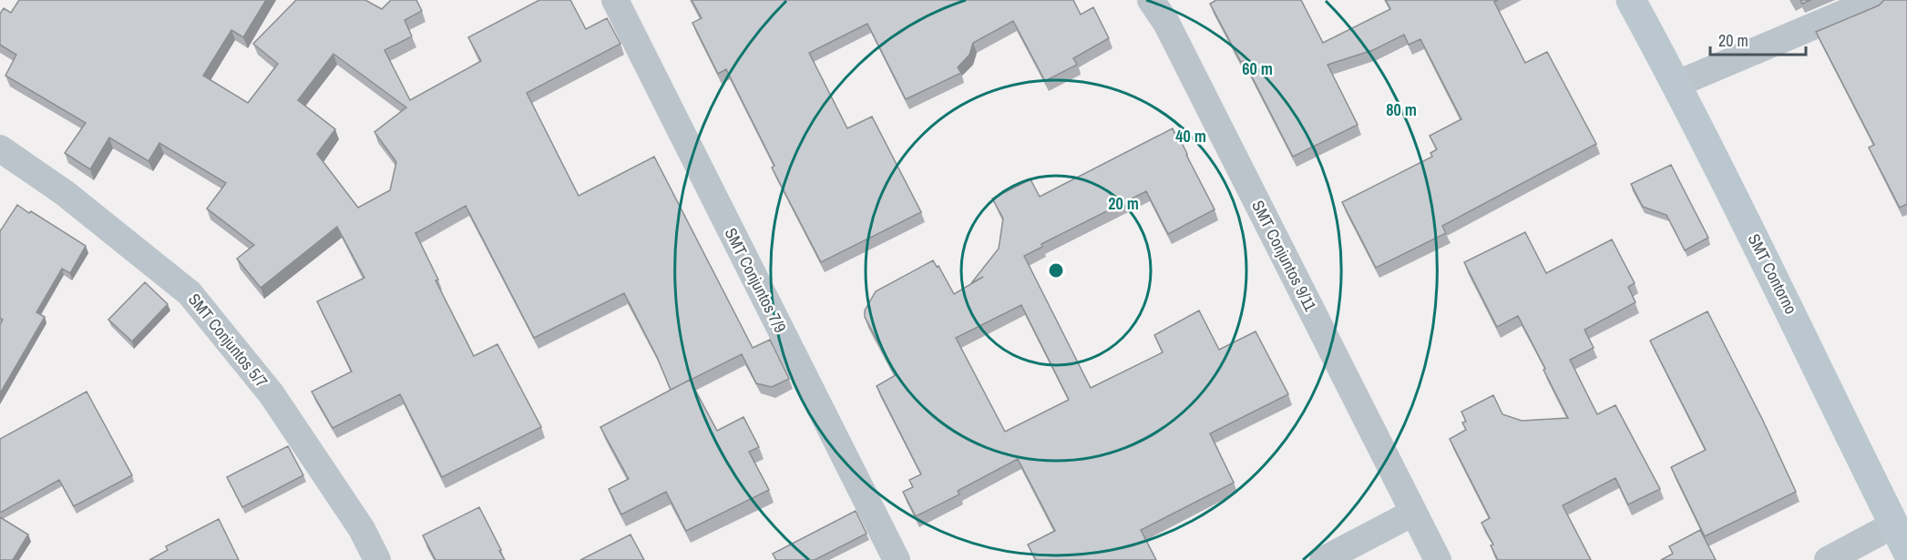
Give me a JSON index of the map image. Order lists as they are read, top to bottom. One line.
{"streets":{"street":["SMT Conjuntos 9/11","SMT Contorno","SMT Conjuntos 7/9","SMT Conjuntos 5/7"]},"scale_bar":"20 m","rings":["60 m","80 m","40 m","20 m"]}
